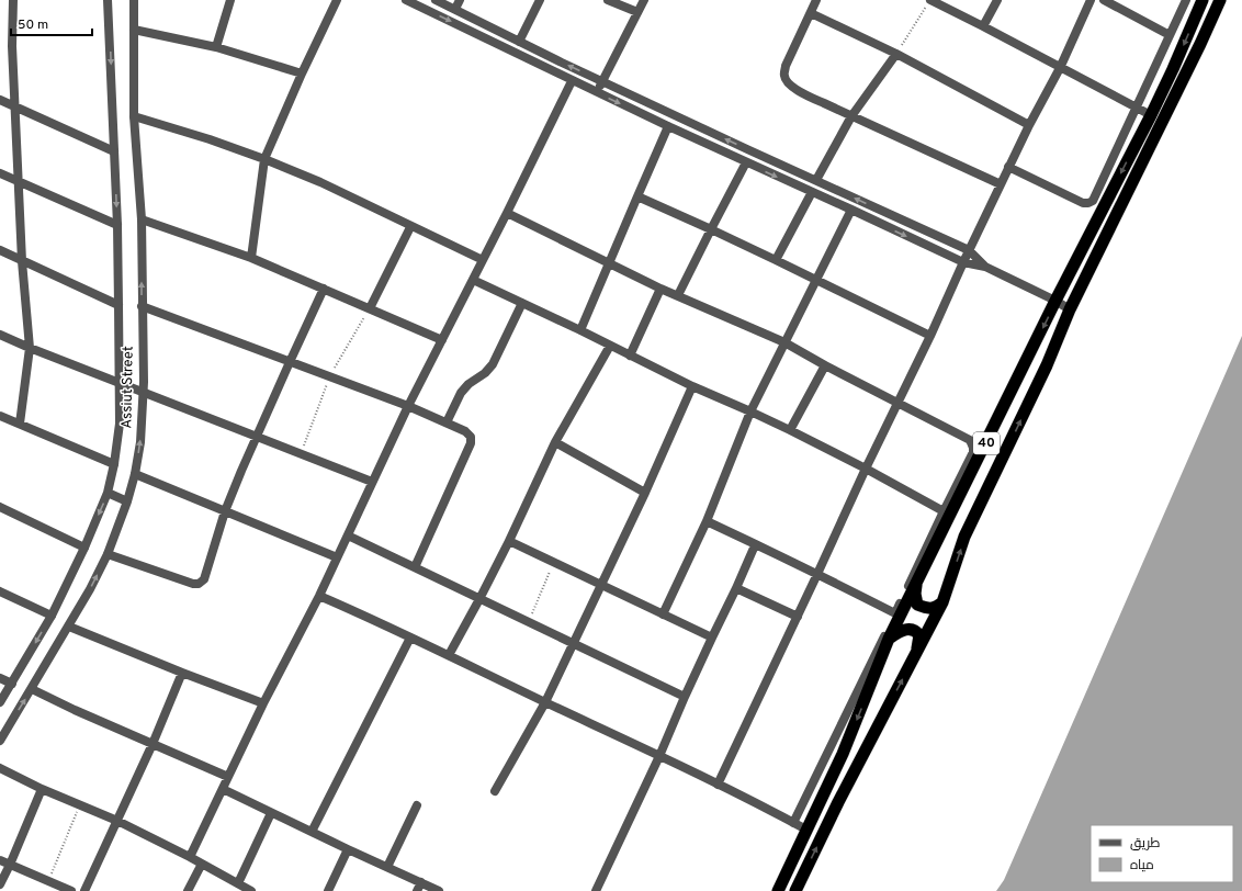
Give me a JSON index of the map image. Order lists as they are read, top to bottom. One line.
{"streets":{"highway":["40"],"street":["Assiut Street"]},"legend":["طريق","مياه"],"scale_bar":"50 m"}
